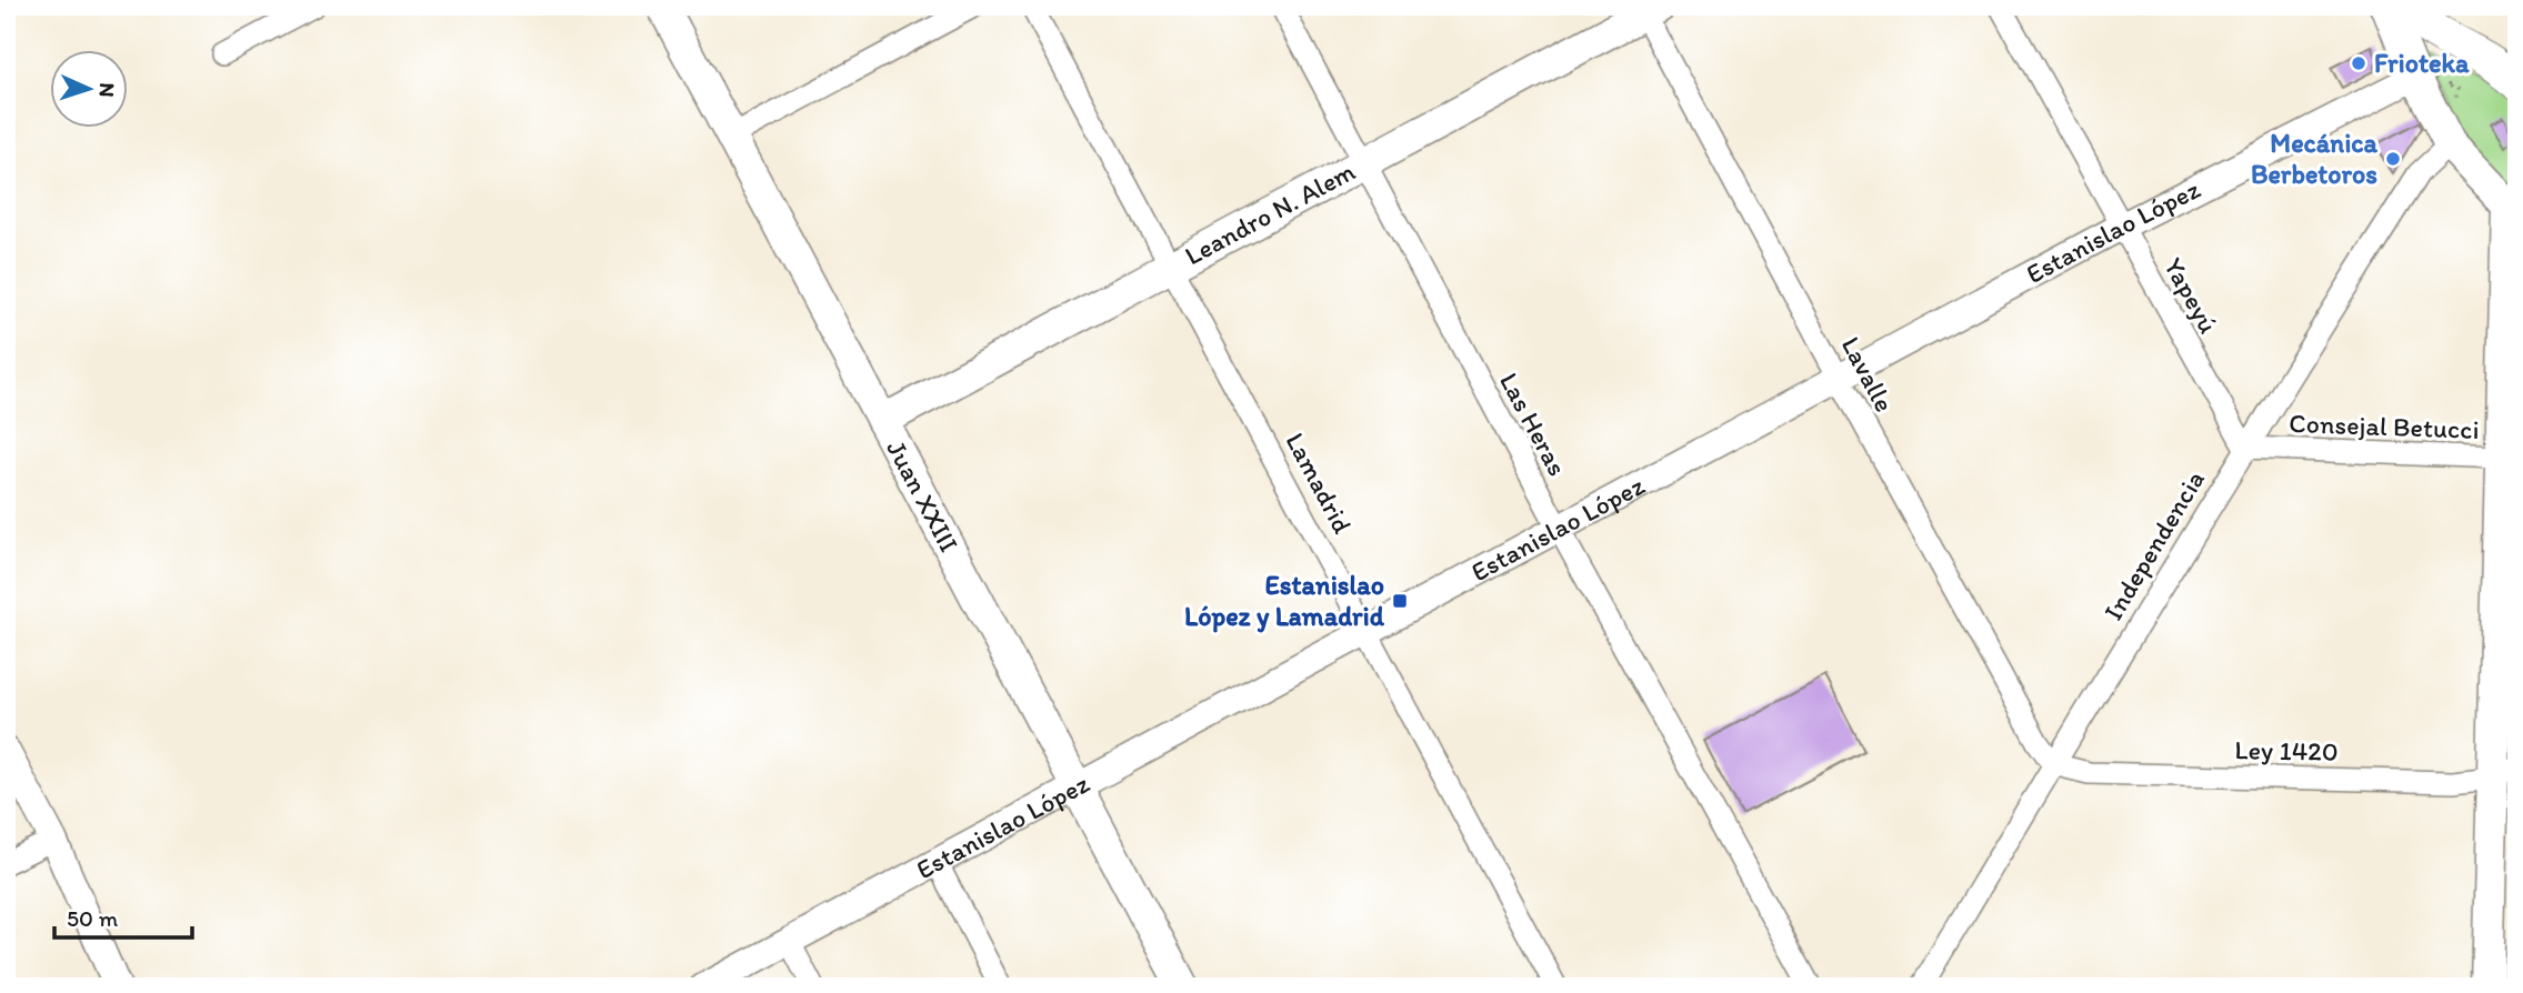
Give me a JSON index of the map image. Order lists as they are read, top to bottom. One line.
{"streets":{"main road":["Leandro N. Alem","Juan XXIII"],"street":["Estanislao López","Yapeyú","Lavalle","Las Heras","Consejal Betucci","Lamadrid","Independencia","Ley 1420"]},"crossings":[["Leandro N. Alem","Lavalle"],["Leandro N. Alem","Las Heras"],["Leandro N. Alem","Lamadrid"],["Leandro N. Alem","Juan XXIII"],["Estanislao López","Yapeyú"],["Estanislao López","Lavalle"],["Estanislao López","Las Heras"],["Estanislao López","Lamadrid"],["Estanislao López","Juan XXIII"],["Yapeyú","Consejal Betucci"],["Yapeyú","Independencia"],["Lavalle","Independencia"],["Lavalle","Ley 1420"],["Consejal Betucci","Independencia"],["Independencia","Ley 1420"]],"places":{"other":["Frioteka","Mecánica Berbetoros"],"transit":["Estanislao López y Lamadrid"]},"scale_bar":"50 m","north":"right"}
